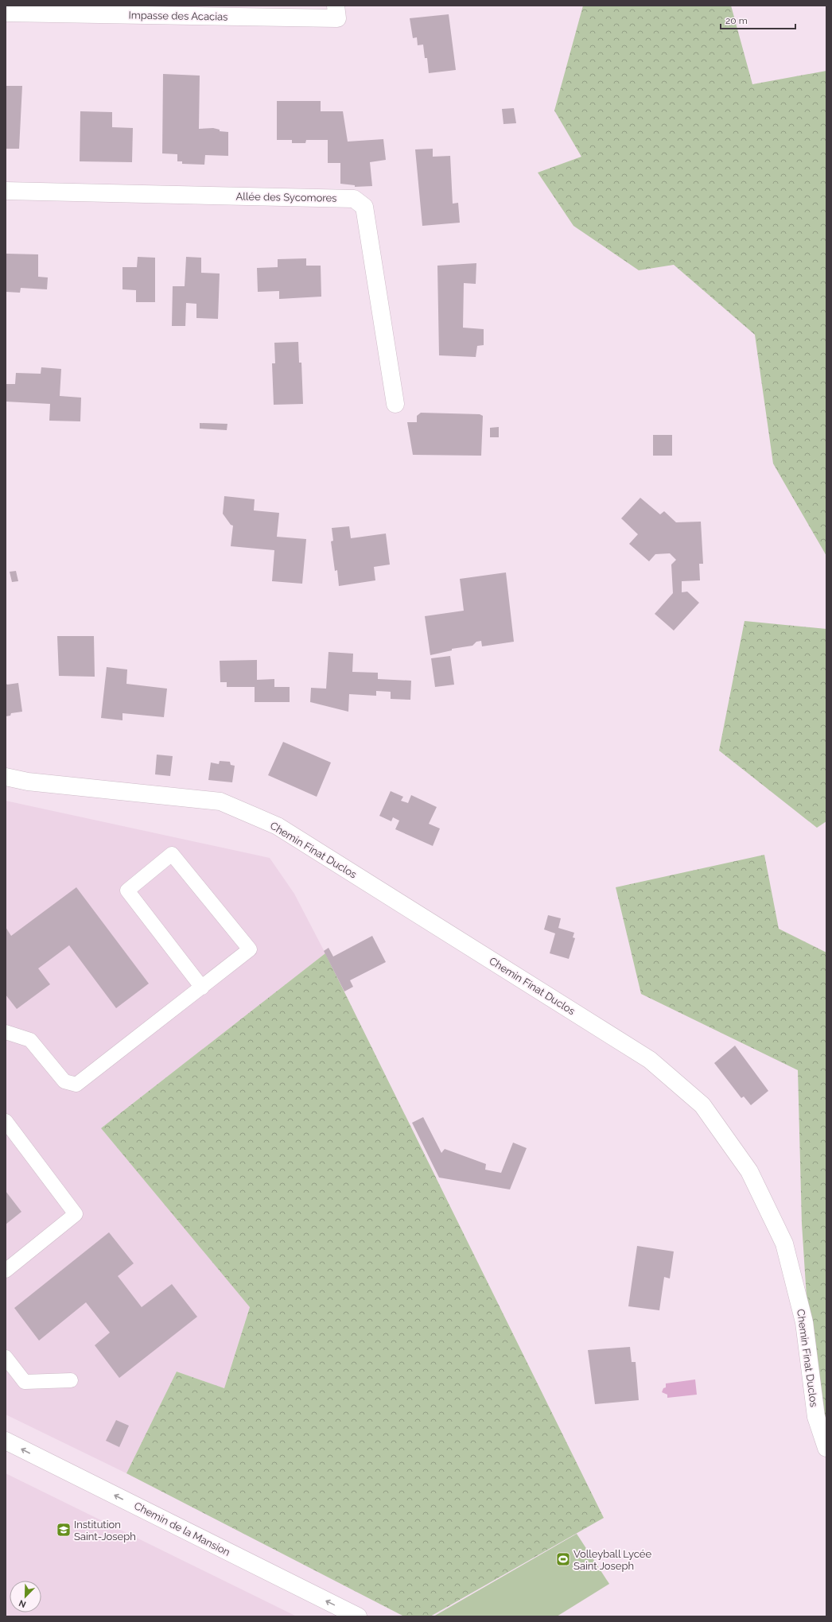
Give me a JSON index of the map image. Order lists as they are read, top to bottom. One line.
{"streets":{"street":["Impasse des Acacias","Allée des Sycomores","Chemin Finat Duclos","Chemin de la Mansion"]},"one_way":["Chemin de la Mansion"],"places":{"school or university":["Institution Saint-Joseph"],"sports":["Volleyball Lycée Saint Joseph"]},"scale_bar":"20 m","north":"bottom left"}
